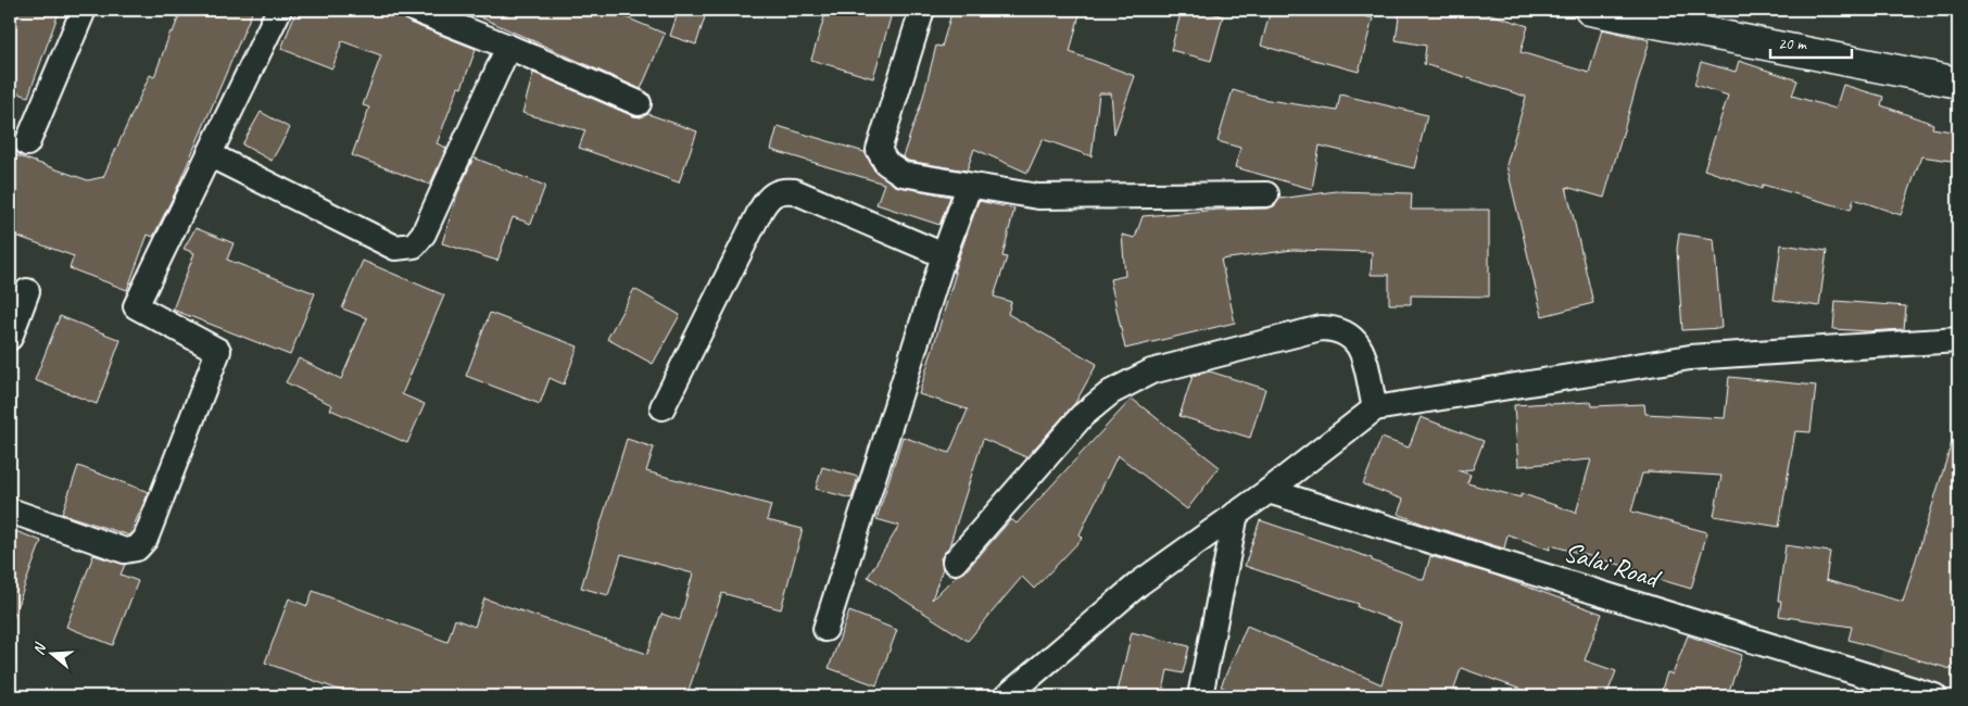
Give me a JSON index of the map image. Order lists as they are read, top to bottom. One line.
{"streets":{"street":["Salai Road"]},"scale_bar":"20 m","north":"left"}
